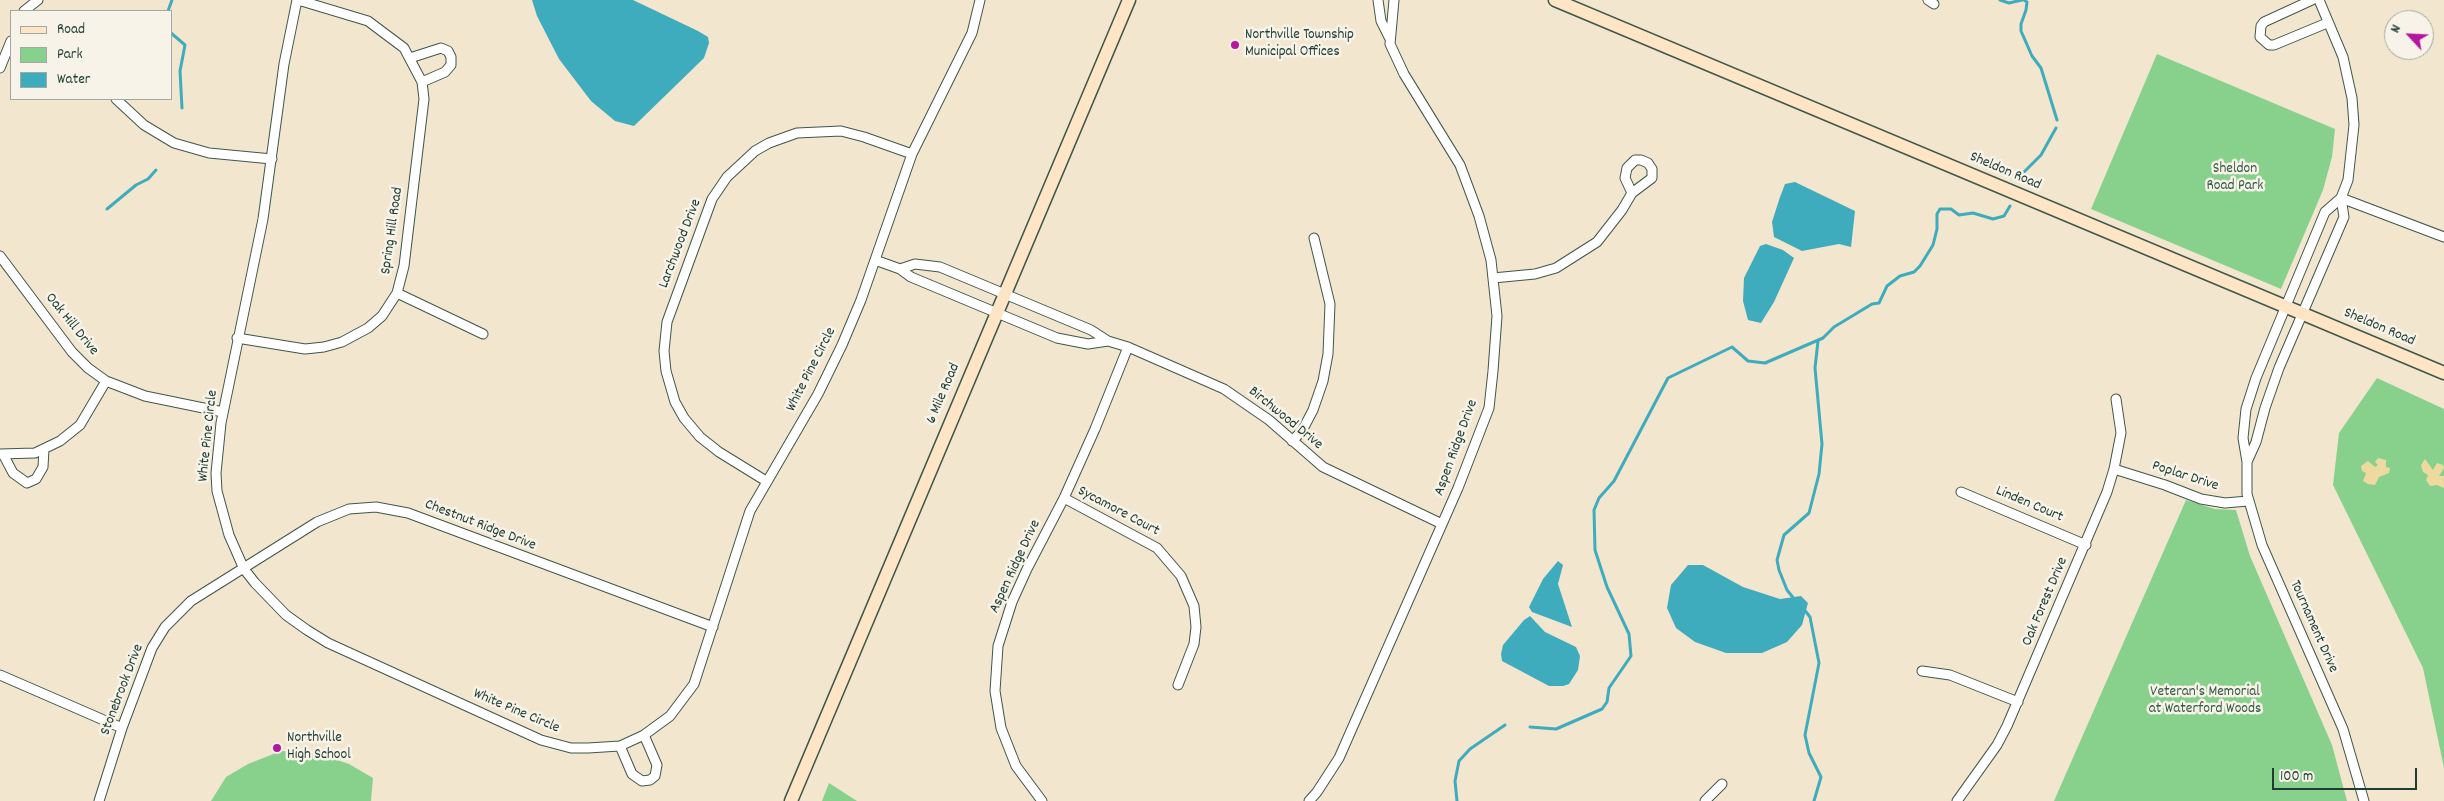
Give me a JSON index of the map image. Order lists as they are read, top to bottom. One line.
{"streets":{"main road":["Sheldon Road","6 Mile Road"],"street":["Spring Hill Road","Larchwood Drive","Oak Hill Drive","White Pine Circle","Birchwood Drive","Aspen Ridge Drive","Poplar Drive","Linden Court","Sycamore Court","Chestnut Ridge Drive","Oak Forest Drive","Tournament Drive","Stonebrook Drive"]},"crossings":[["Sheldon Road","Tournament Drive"],["Spring Hill Road","White Pine Circle"],["Larchwood Drive","White Pine Circle"],["Oak Hill Drive","White Pine Circle"],["White Pine Circle","Birchwood Drive"],["White Pine Circle","Chestnut Ridge Drive"],["White Pine Circle","Stonebrook Drive"],["6 Mile Road","Birchwood Drive"],["Birchwood Drive","Aspen Ridge Drive"],["Aspen Ridge Drive","Sycamore Court"],["Poplar Drive","Oak Forest Drive"],["Poplar Drive","Tournament Drive"],["Linden Court","Oak Forest Drive"],["Chestnut Ridge Drive","Stonebrook Drive"]],"parks":["Sheldon Road Park","Veteran's Memorial at Waterford Woods"],"places":["Northville Township Municipal Offices","Northville High School"],"legend":["Road","Park","Water"],"scale_bar":"100 m","north":"top left"}
